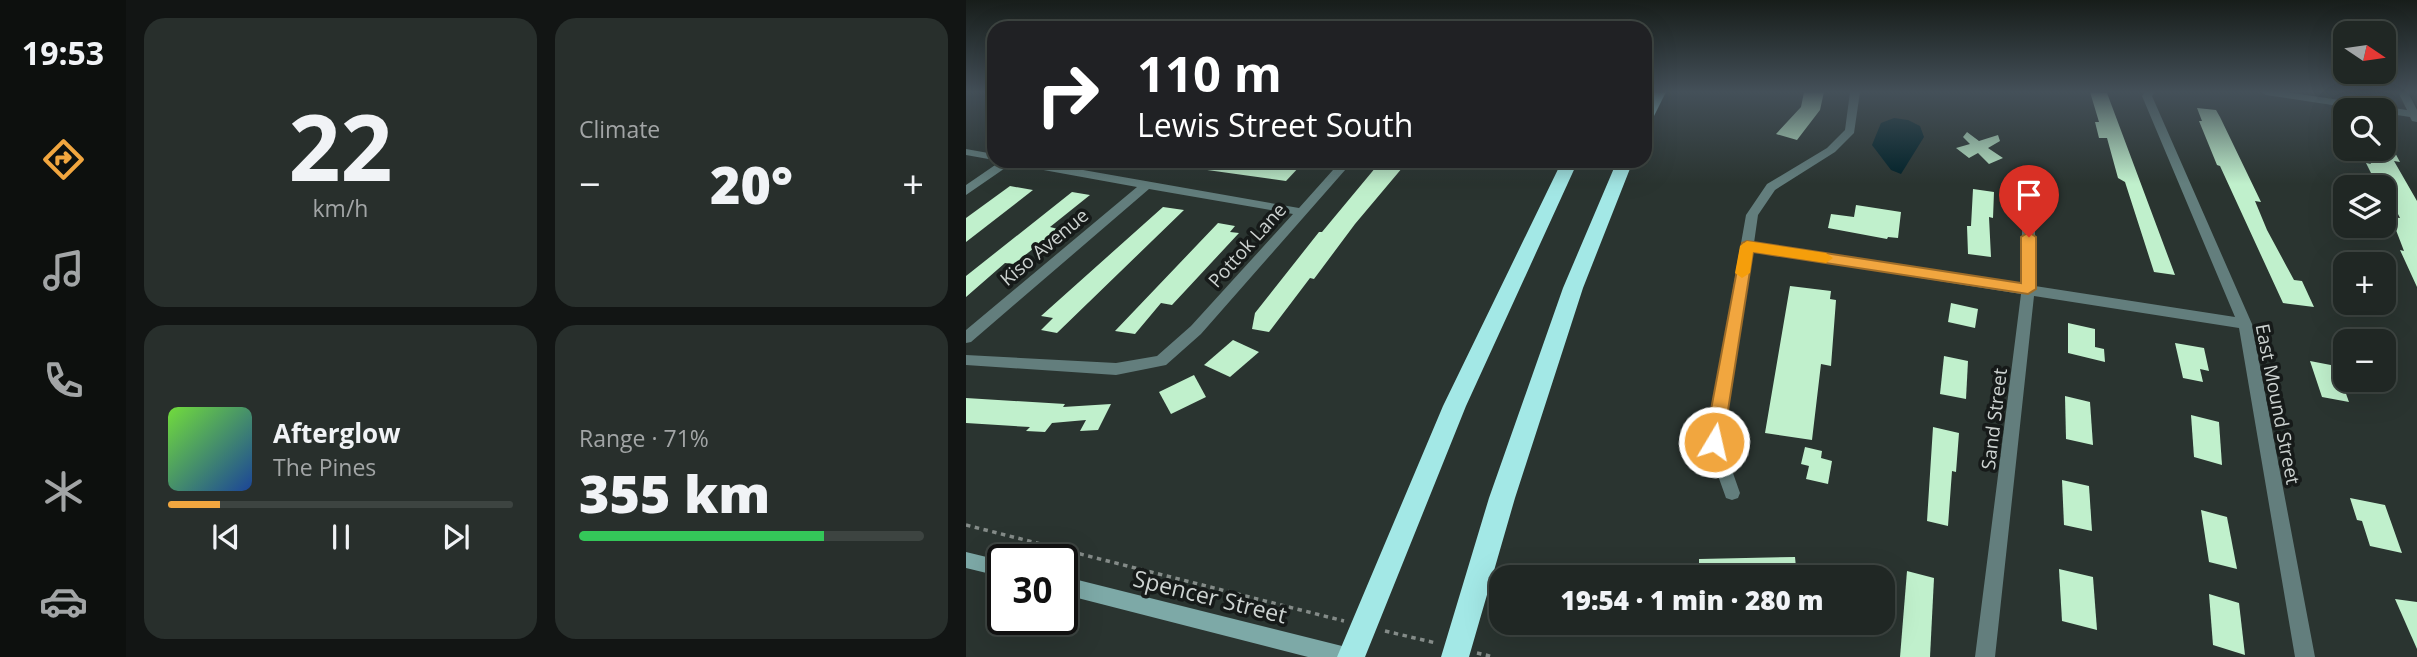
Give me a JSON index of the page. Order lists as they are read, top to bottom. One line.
{"streets":{"street":["Pottok Lane","Kiso Avenue","East Mound Street","Sand Street","Spencer Street"]},"north":"right","page":{"tabs":"19:53","tile":[["22","km/h"],"Climate",["Range · 71%","355 km"]],"map_buttons":["+","−"],"turn":["110 m","Lewis Street South"],"heat":["−","20°","+"],"song":["Afterglow","The Pines"],"limit":"30","trip":"19:54 · 1 min · 280 m"}}
